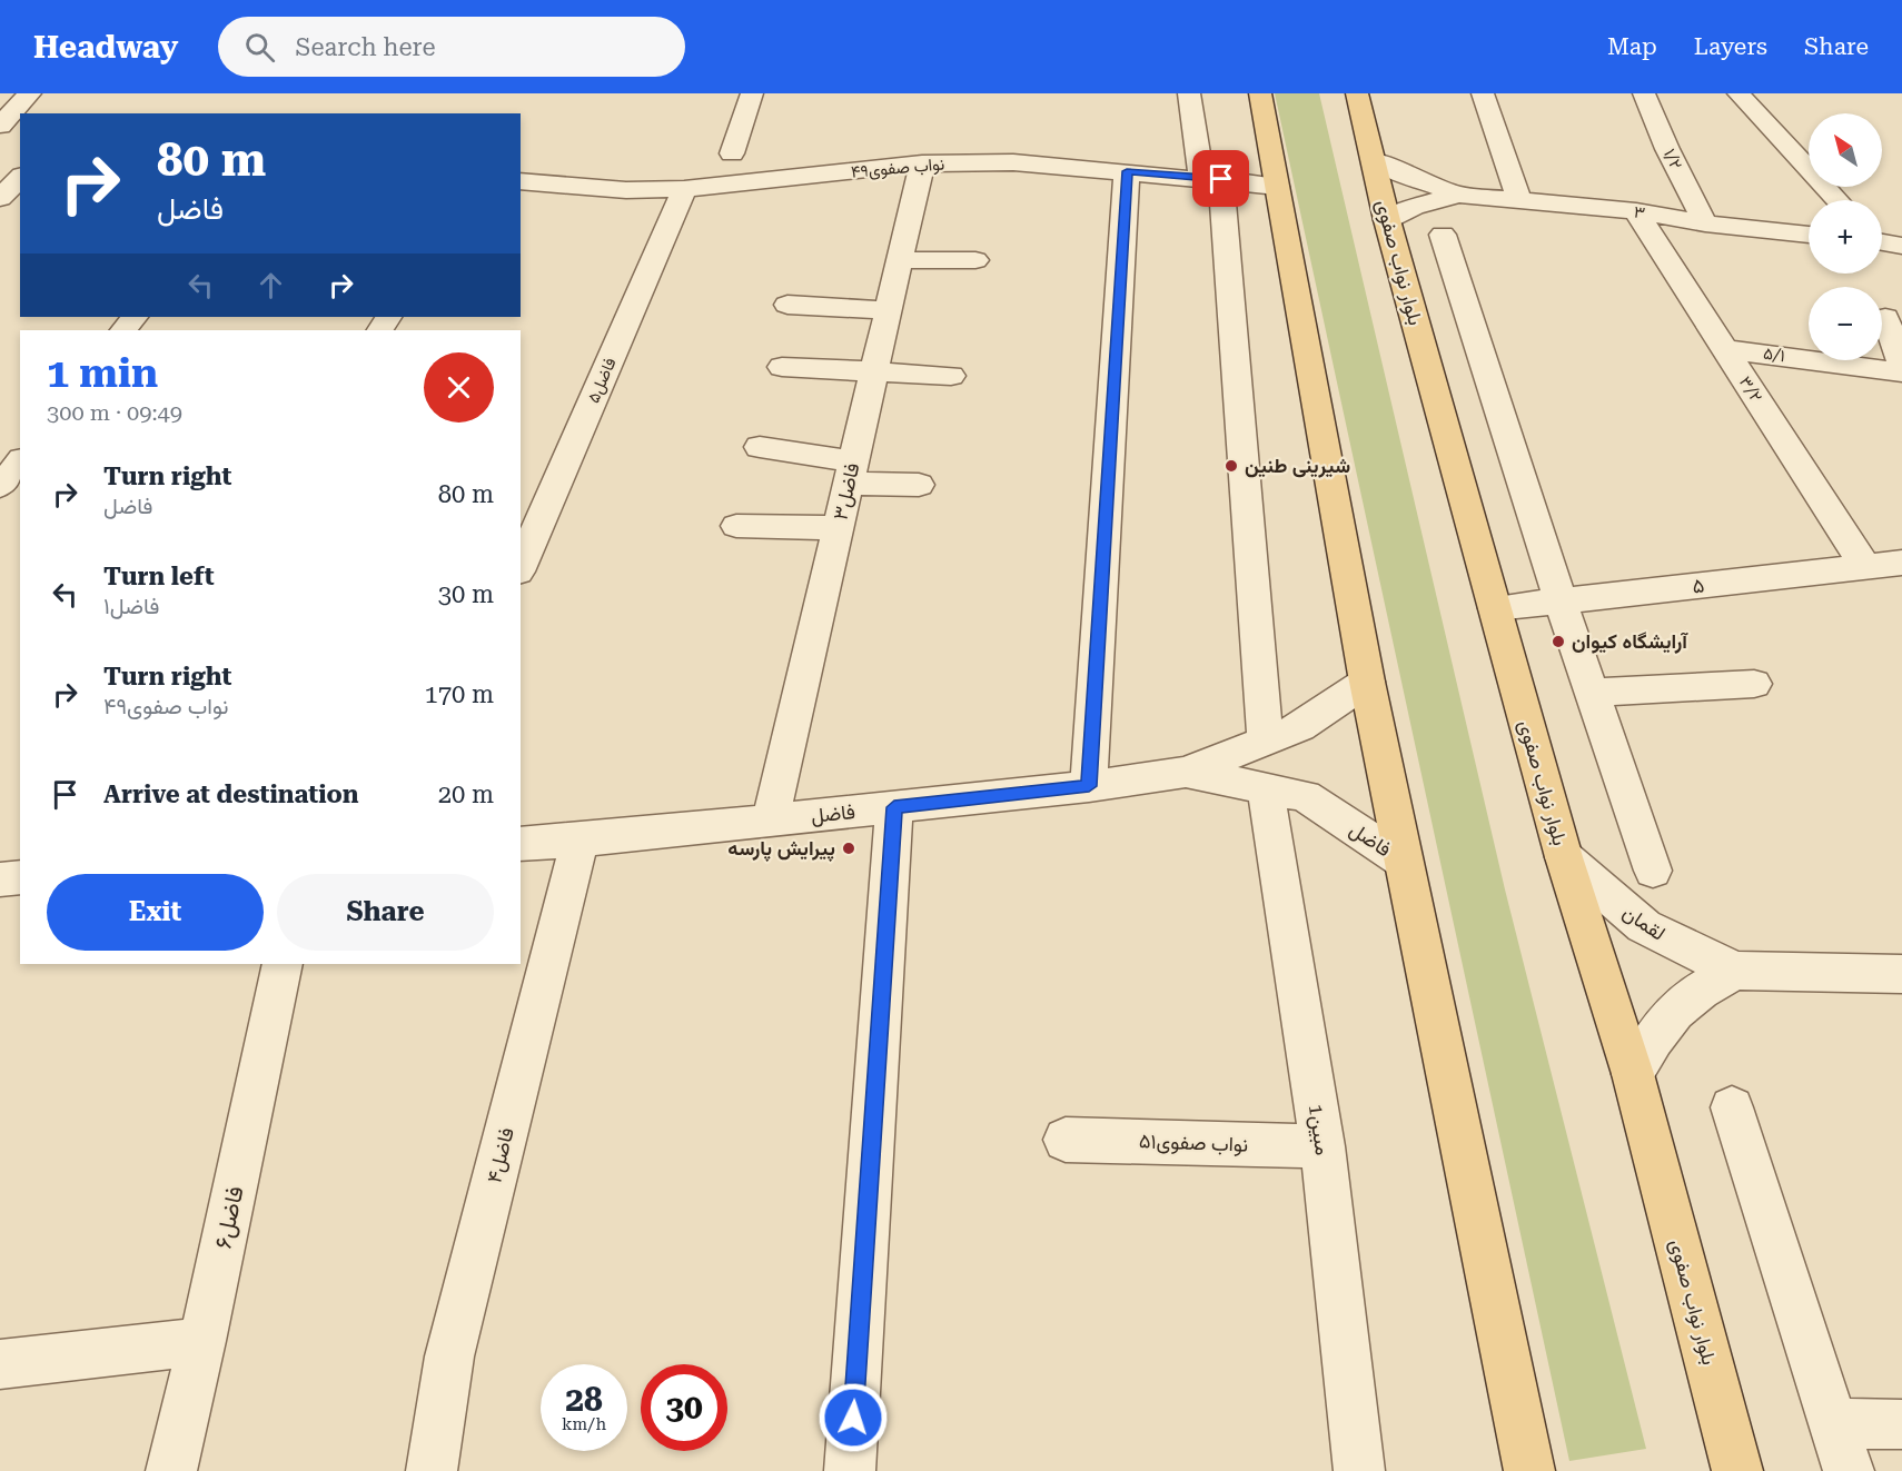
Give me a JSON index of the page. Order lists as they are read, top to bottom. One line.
{"streets":{"main road":["بلوار نواب صفوی"],"street":["۱/۲","۴۹نواب صفوی","۳","۵/۱","۵فاضل","۳/۲","۳فاضل","۵","فاضل","لقمان","1مبین","۵۱نواب صفوی","۴فاضل","۶فاضل"]},"crossings":[["۱/۲","۳"],["۴۹نواب صفوی","۵فاضل"],["۴۹نواب صفوی","۳فاضل"],["۳","بلوار نواب صفوی"],["۳","۳/۲"],["بلوار نواب صفوی","۵"],["بلوار نواب صفوی","لقمان"],["۵/۱","۳/۲"],["۳/۲","۵"],["۳فاضل","فاضل"],["فاضل","1مبین"],["فاضل","۴فاضل"],["1مبین","۵۱نواب صفوی"]],"places":["شیرینی طنین","آرایشگاه کیوان","پیرایش پارسه"],"north":"top left","page":{"header":"Headway","search":"Search here","nav":["Map","Layers","Share"],"map_buttons":["+","−"],"turn":["80 m","فاضل"],"heading":["1 min","300 m · 09:49"],"list":[{"name":"Turn right","note":"فاضل","value":"80 m"},{"name":"Turn left","note":"۱فاضل","value":"30 m"},{"name":"Turn right","note":"۴۹نواب صفوی","value":"170 m"},{"name":"Arrive at destination","value":"20 m"}],"buttons":["Exit","Share"],"speed":"28 km/h","limit":"30"}}
